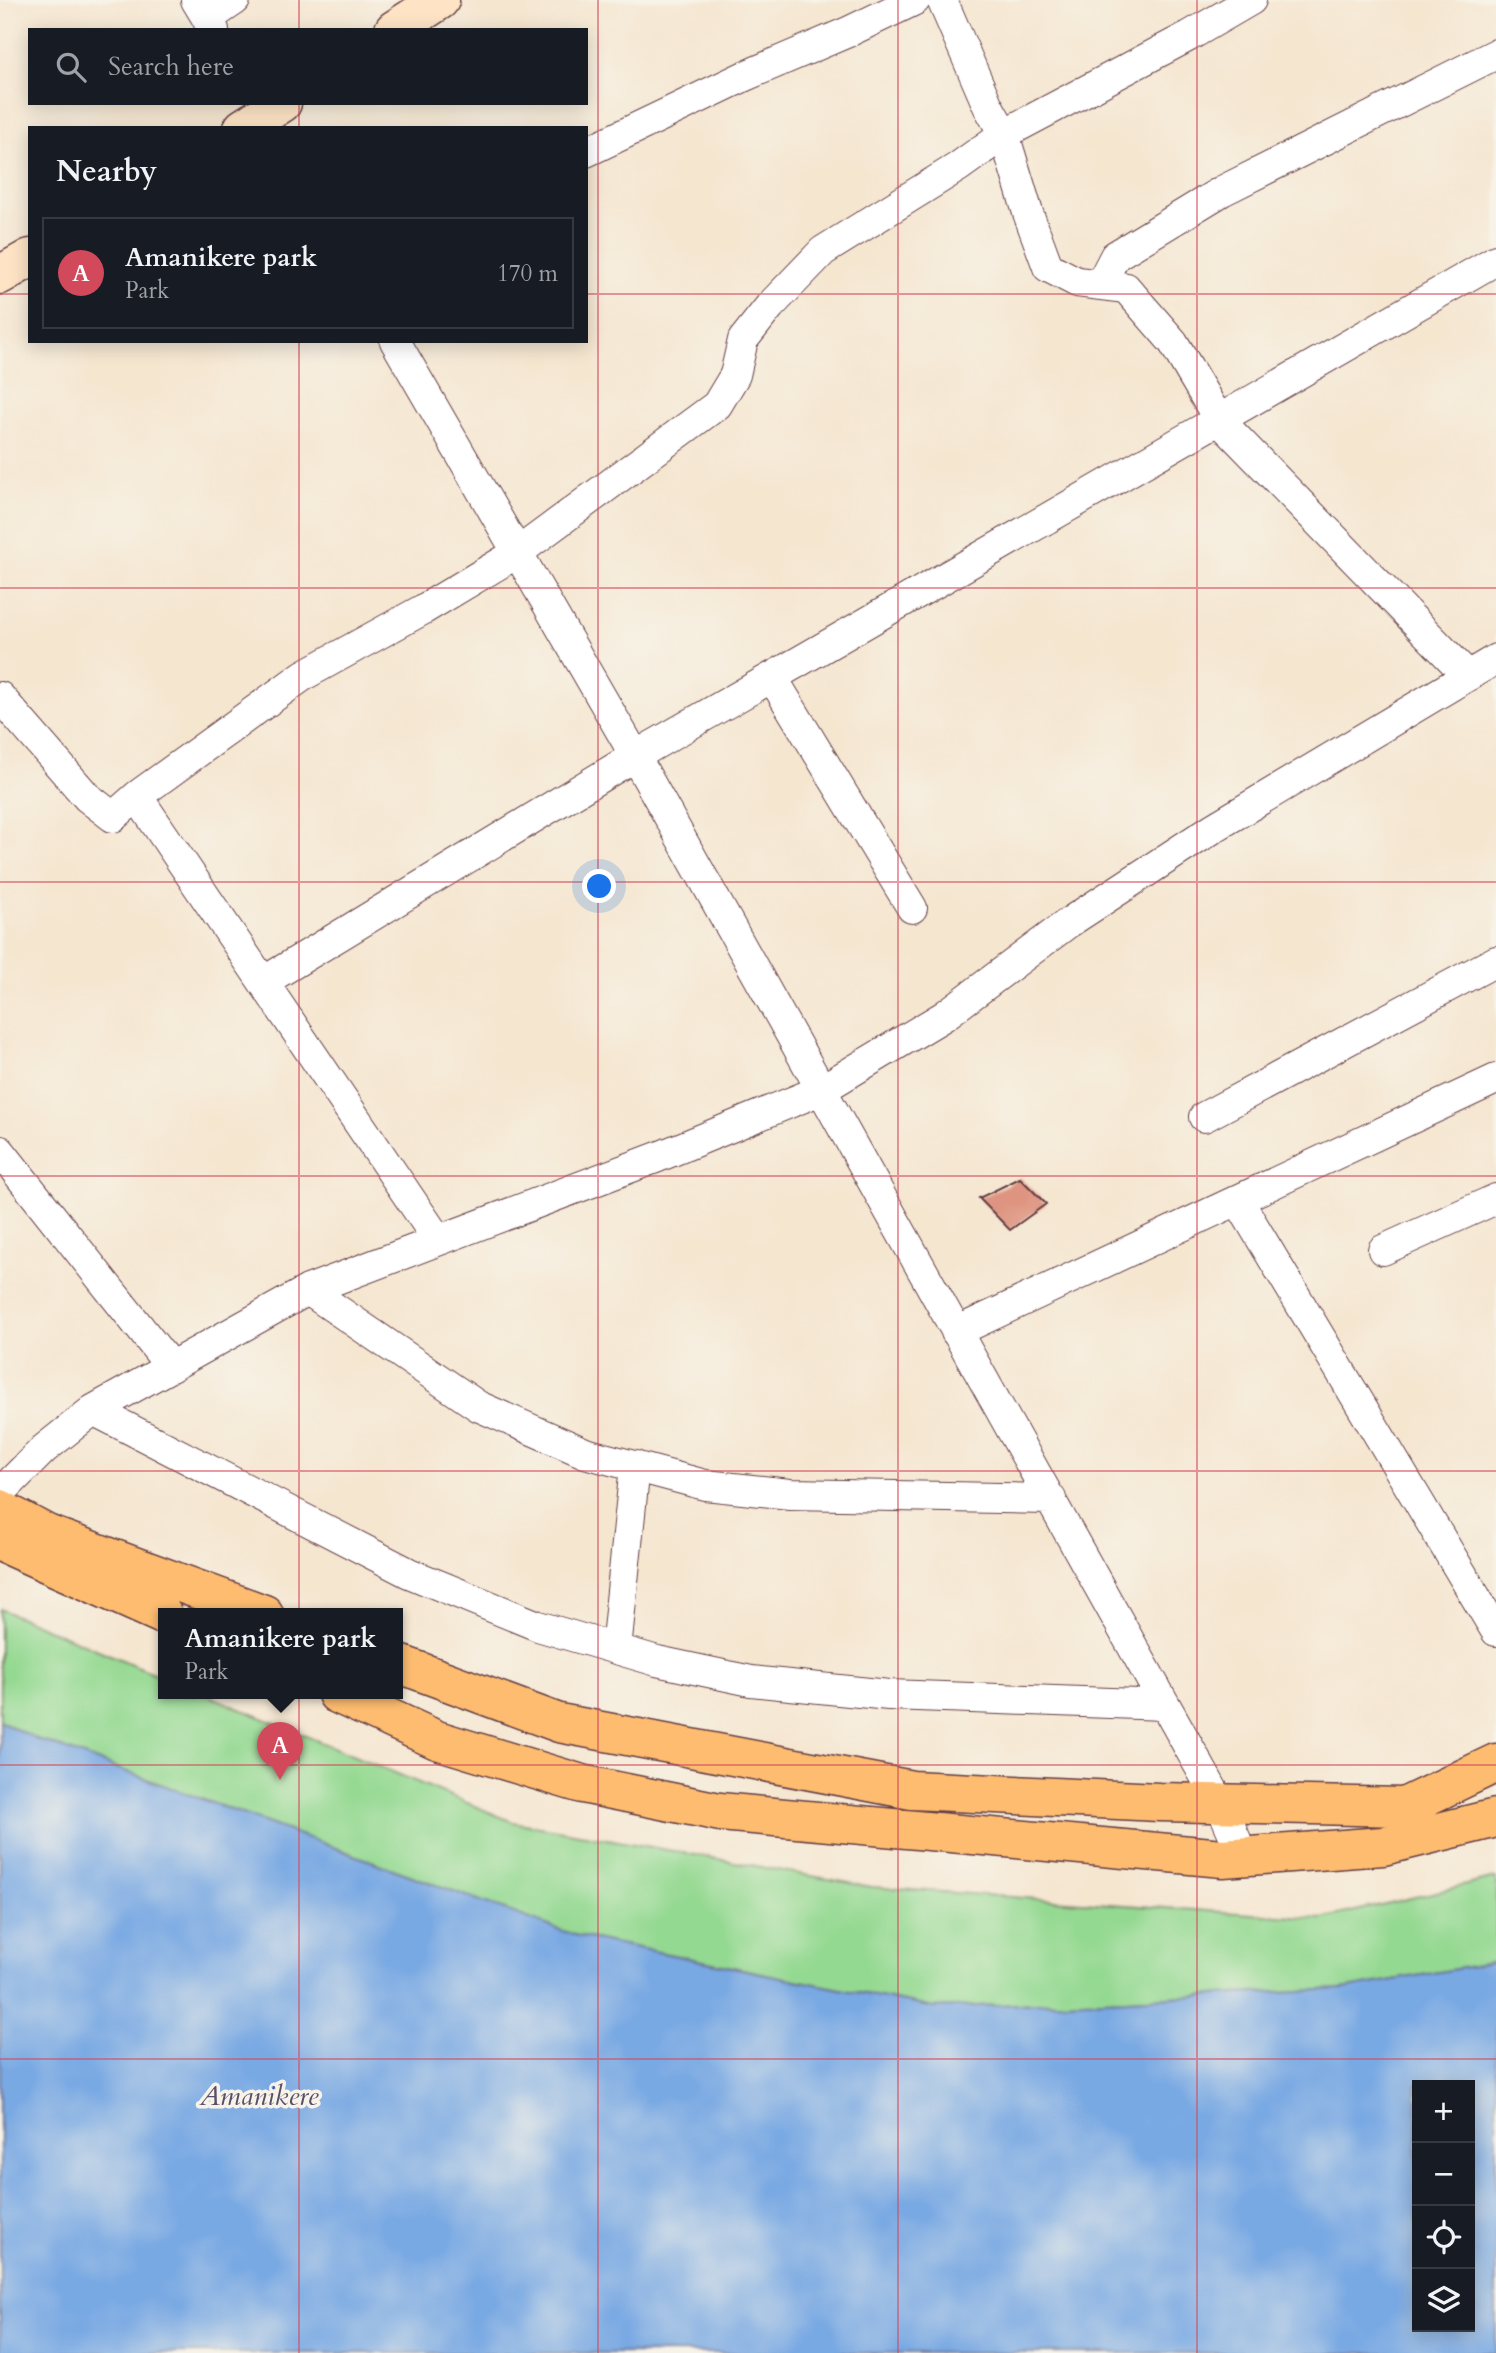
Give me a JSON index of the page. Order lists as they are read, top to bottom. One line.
{"water":["Amanikere"],"page":{"search":"Search here","heading":"Nearby","list":[{"mark":"A","name":"Amanikere park","note":"Park","value":"170 m"}],"popup":["Amanikere park","Park"],"pins":"A","map_buttons":["+","−"]}}
